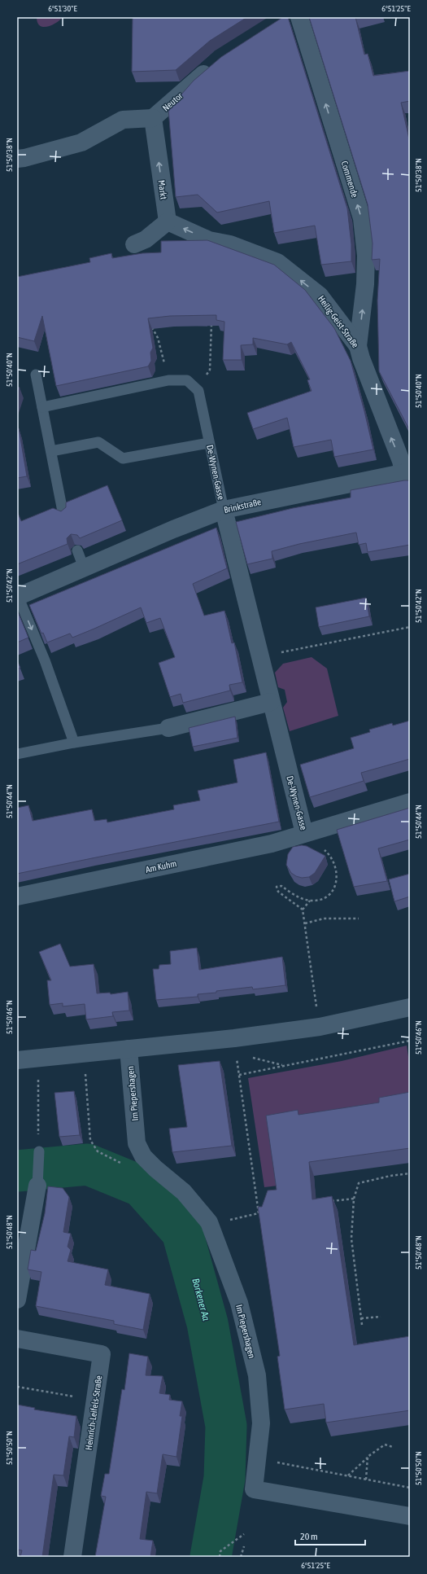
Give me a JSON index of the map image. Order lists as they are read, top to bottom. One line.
{"streets":{"street":["Neutor","Commende","Markt","Heilig-Geist-Straße","De-Wynen-Gasse","Brinkstraße","Am Kuhm","Im Piepershagen","Heinrich-Leifels-Straße"]},"crossings":[["Neutor","Markt"],["Commende","Heilig-Geist-Straße"],["Markt","Heilig-Geist-Straße"],["Heilig-Geist-Straße","Brinkstraße"],["De-Wynen-Gasse","Brinkstraße"],["De-Wynen-Gasse","Am Kuhm"]],"one_way":["Commende","Markt","Heilig-Geist-Straße"],"water":["Borkener Aa"],"scale_bar":"20 m","coordinates":["6°51'30\"E","6°51'25\"E","51°50'38\"N","51°50'40\"N","51°50'42\"N","51°50'44\"N","51°50'46\"N","51°50'48\"N","51°50'50\"N"]}
